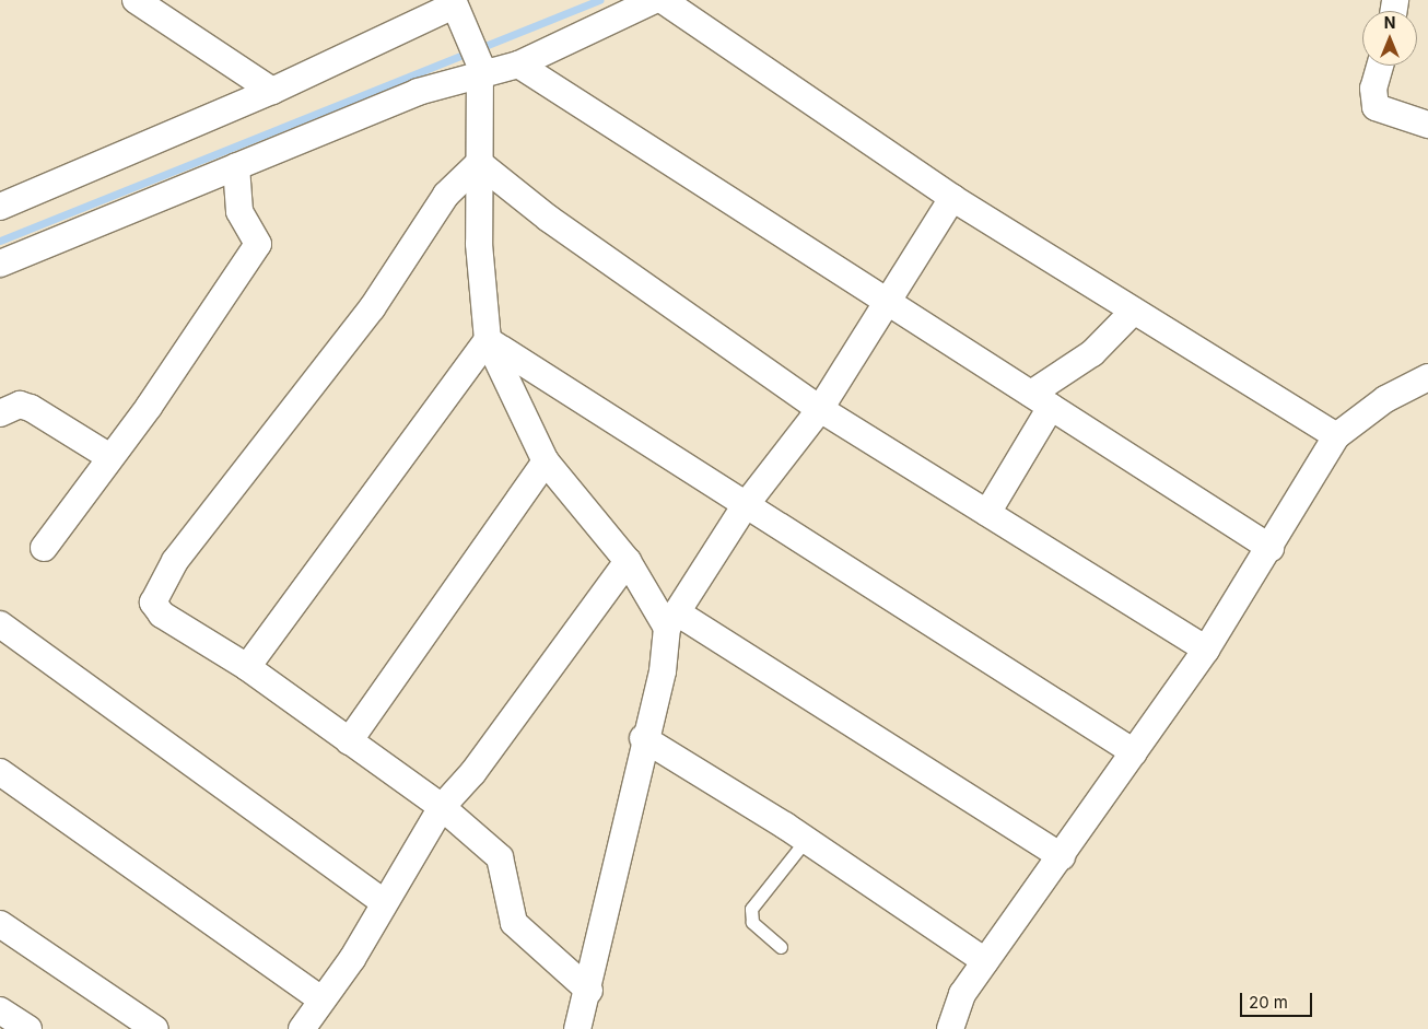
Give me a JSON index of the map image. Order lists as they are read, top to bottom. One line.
{"scale_bar":"20 m","north":"top"}
